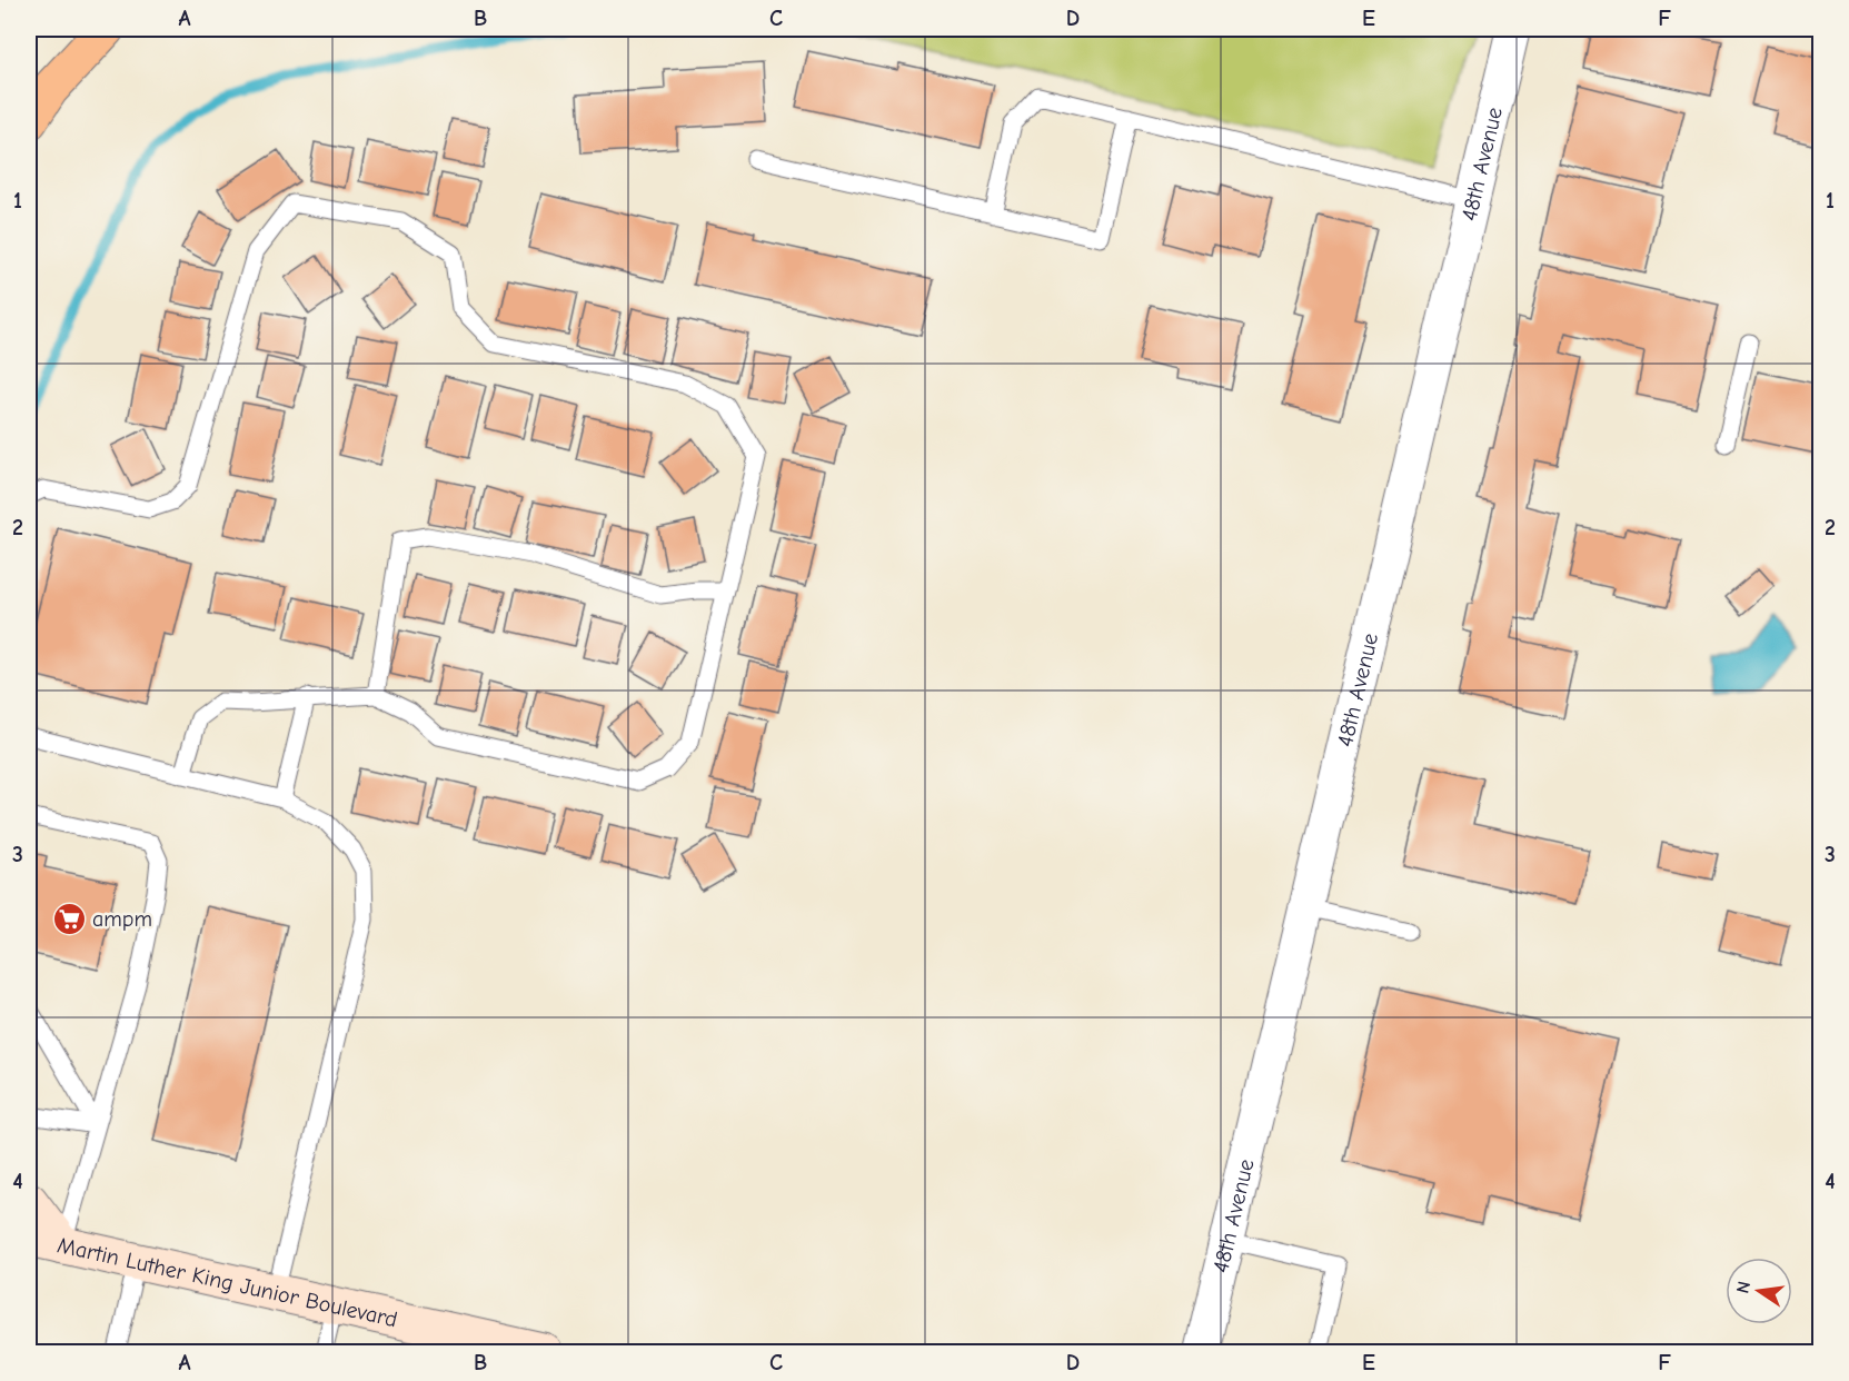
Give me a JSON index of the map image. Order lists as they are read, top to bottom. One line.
{"streets":{"street":["48th Avenue","Martin Luther King Junior Boulevard"]},"places":{"supermarket":["ampm"]},"north":"left","grid":{"columns":["A","B","C","D","E","F"],"rows":["1","2","3","4"]}}
